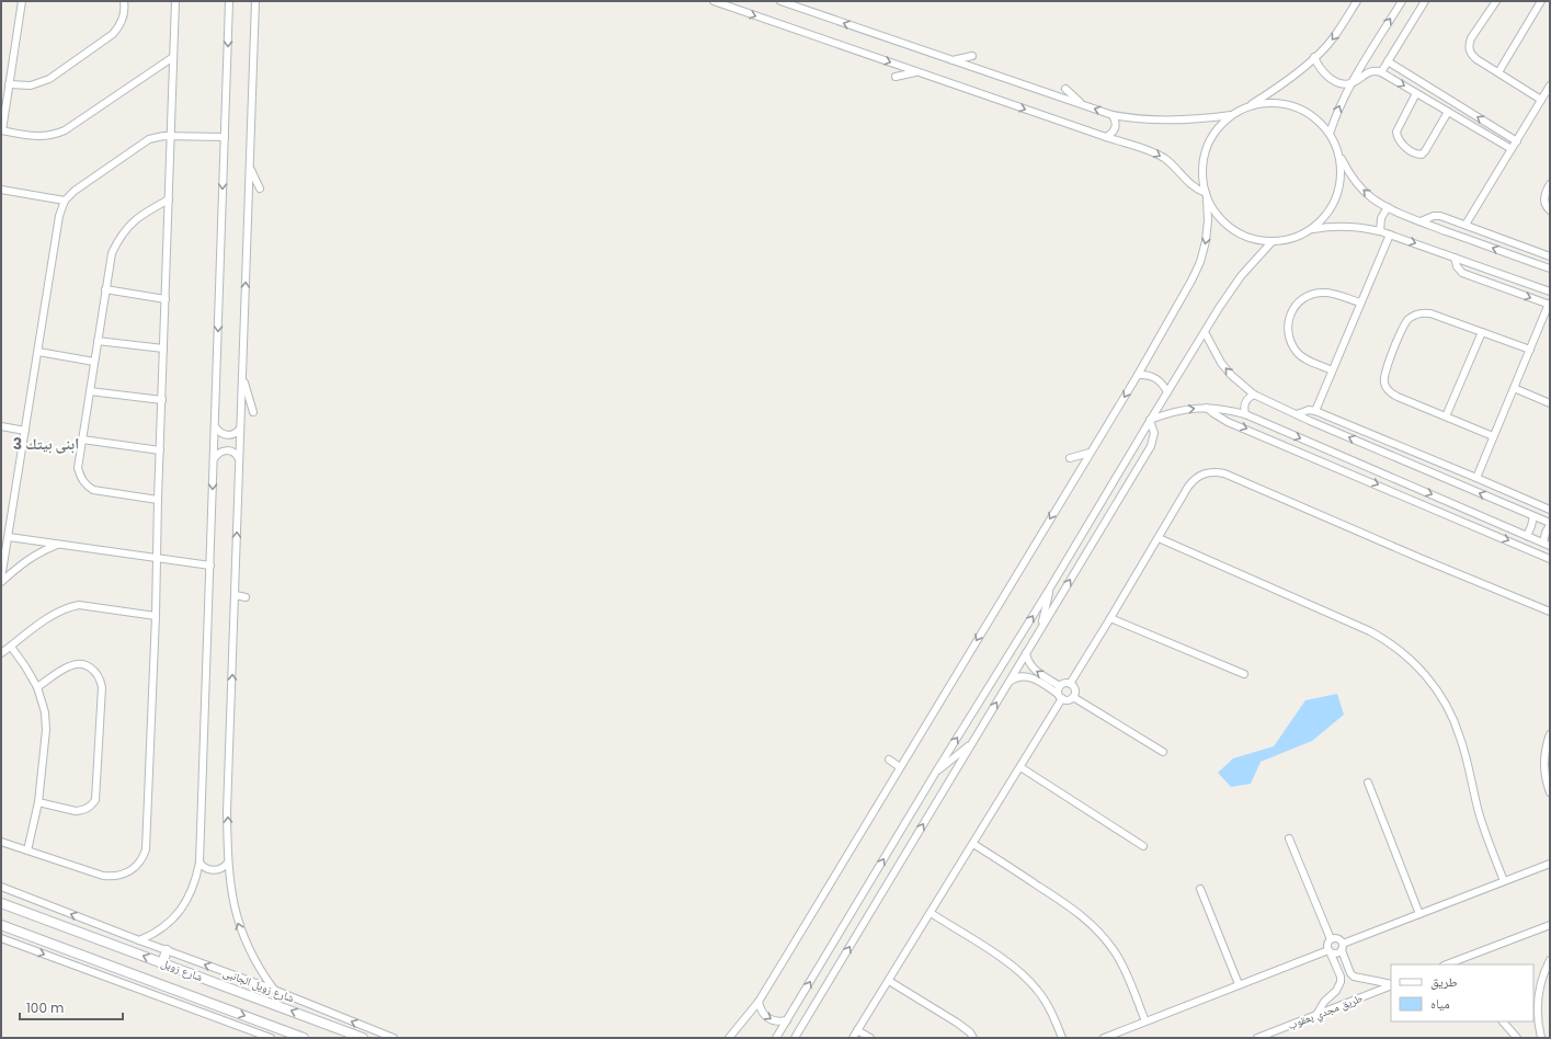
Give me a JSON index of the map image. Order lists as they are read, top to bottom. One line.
{"streets":{"main road":["شارع زويل"],"street":["شارع زويل الجانبى","طريق مجدي يعقوب"]},"districts":["ابنى بيتك 3"],"legend":["طريق","مياه"],"scale_bar":"100 m"}
